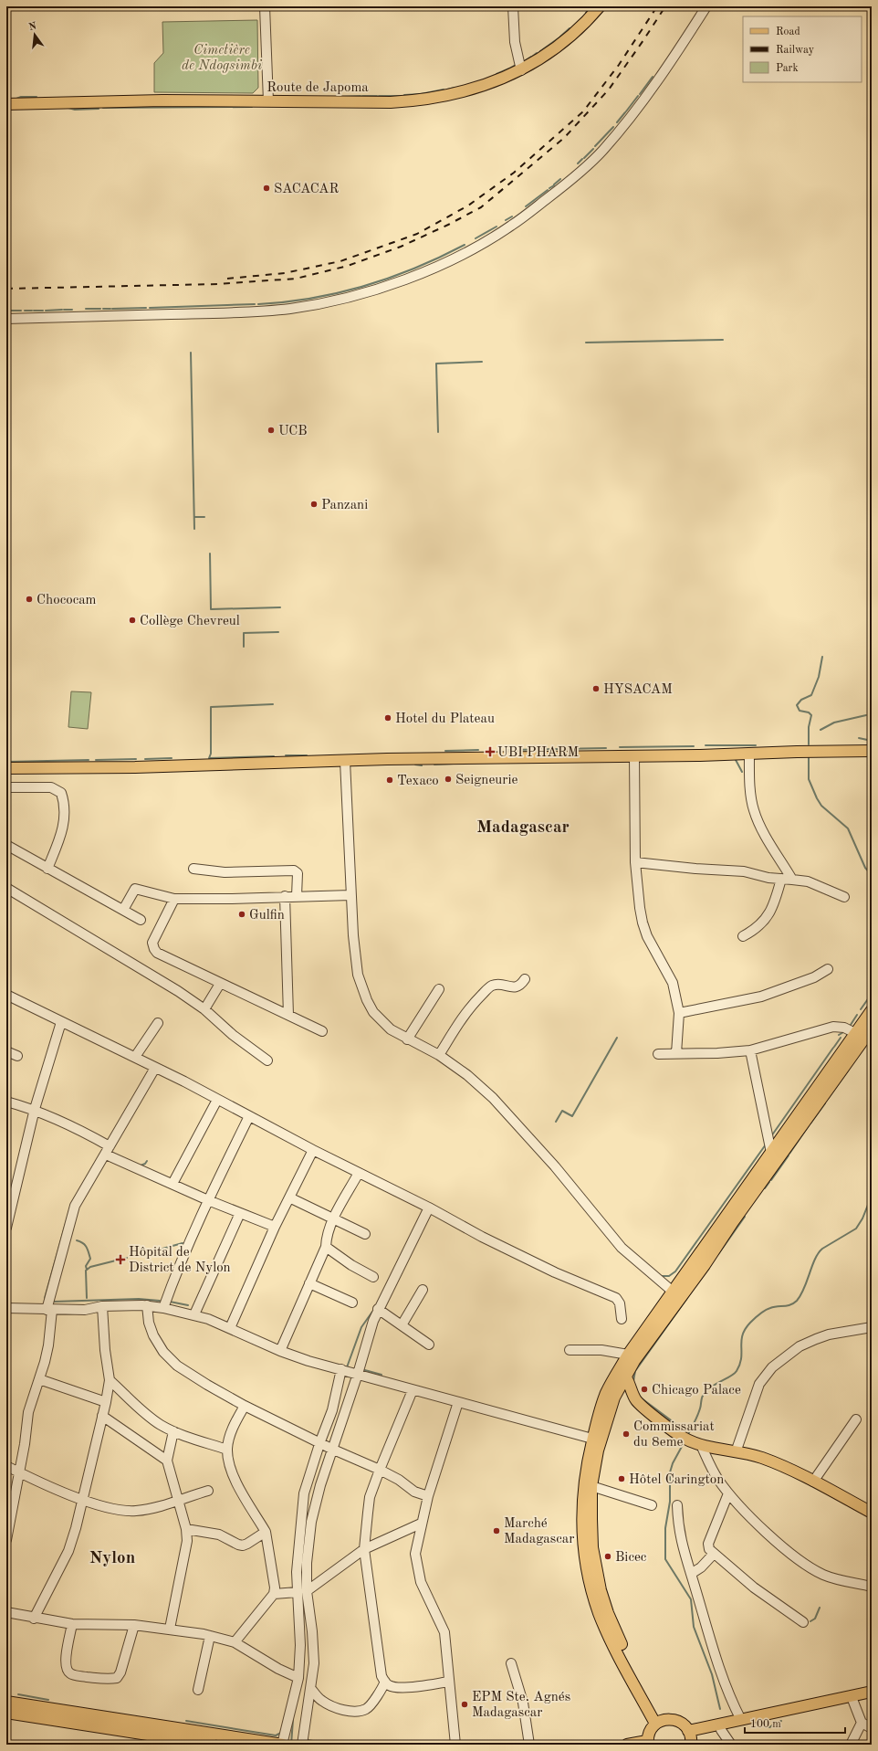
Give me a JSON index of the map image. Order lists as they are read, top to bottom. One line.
{"streets":{"main road":["Route de Japoma"]},"districts":["Madagascar","Nylon"],"parks":["Cimetière de Ndogsimbi"],"places":{"other":["SACACAR","UCB","Panzani","Chococam","Collège Chevreul","HYSACAM","Hotel du Plateau","Seigneurie","Texaco","Gulfin","Chicago Palace","Commissariat du 8eme","Hôtel Carington","Marché Madagascar","Bicec","EPM Ste. Agnés Madagascar"],"health":["UBI PHARM","Hôpital de District de Nylon"]},"legend":["Road","Railway","Park"],"scale_bar":"100 m","north":"top"}
